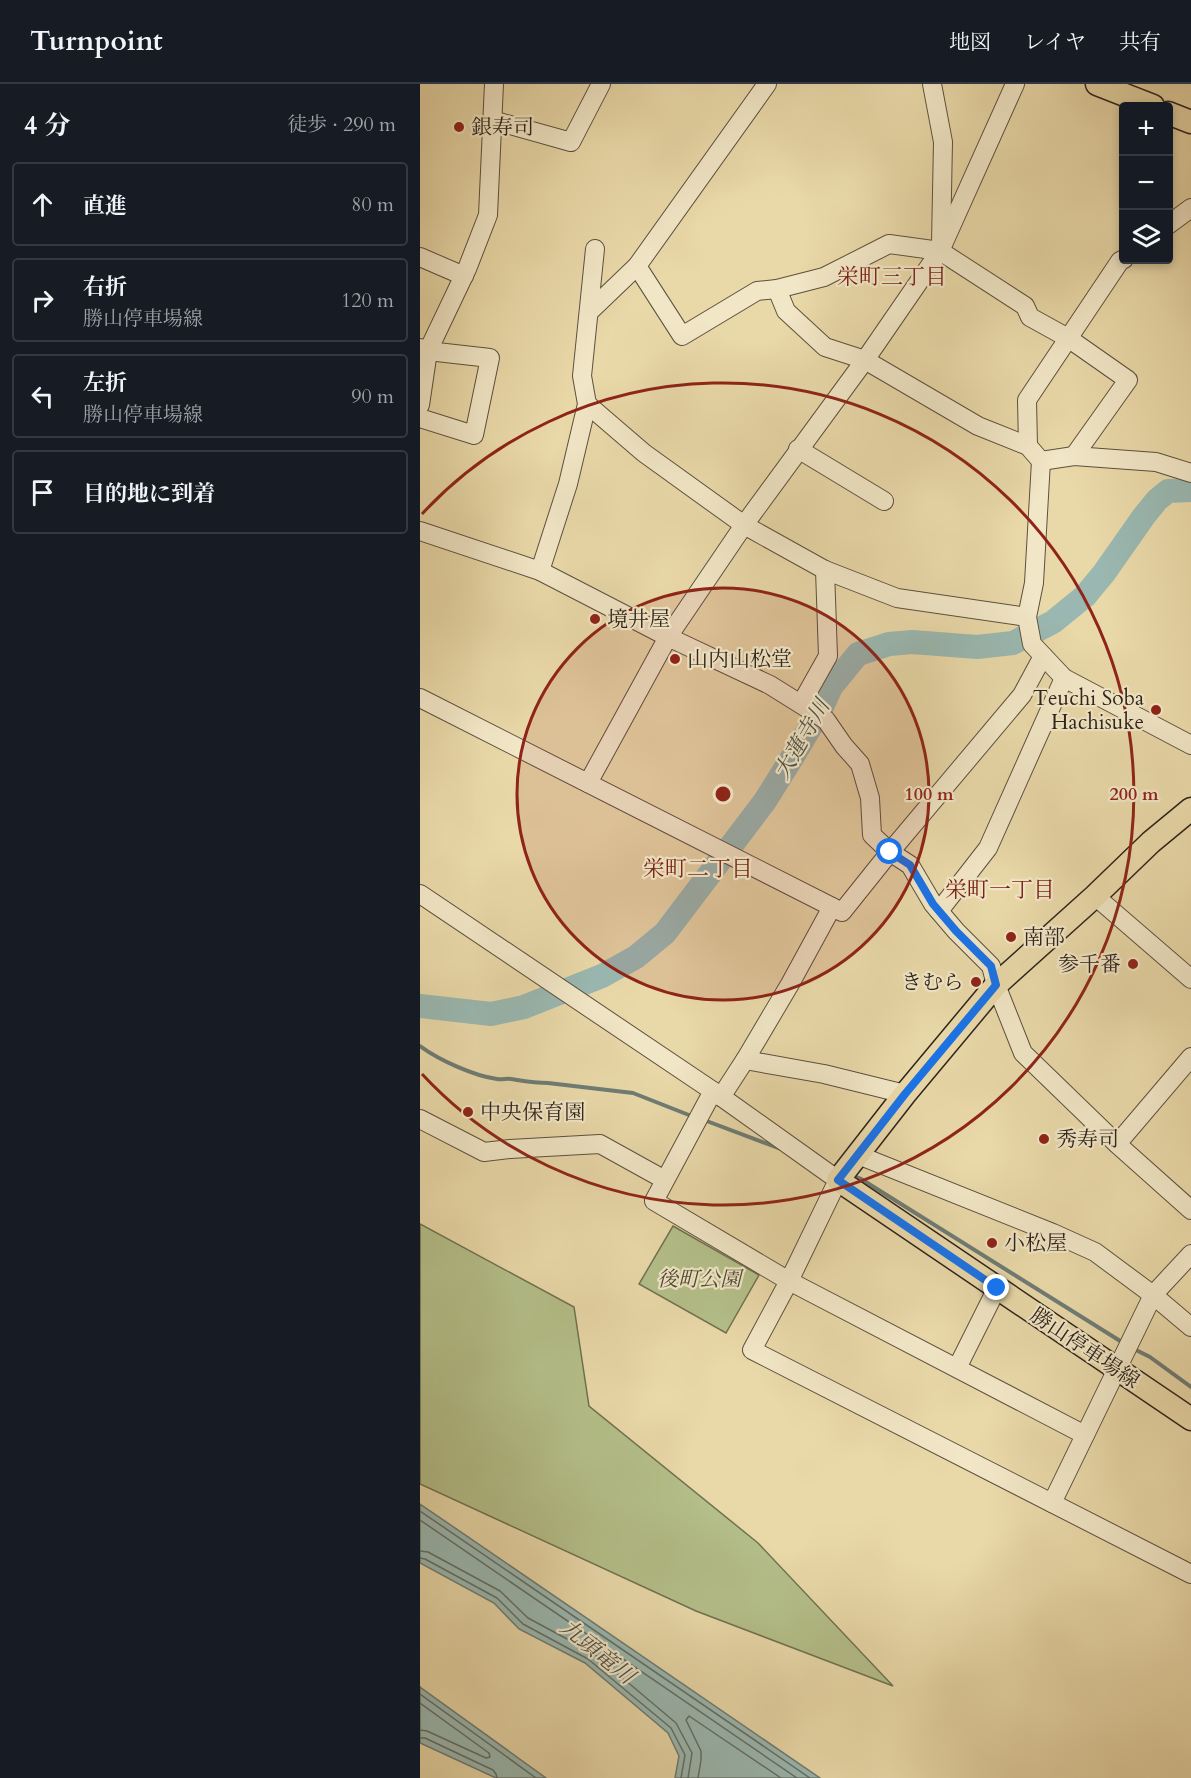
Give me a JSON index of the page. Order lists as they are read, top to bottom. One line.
{"streets":{"main road":["勝山停車場線"]},"districts":["栄町三丁目","栄町二丁目","栄町一丁目"],"water":["大蓮寺川","九頭竜川"],"parks":["後町公園"],"places":["銀寿司","境井屋","山内山松堂","Teuchi Soba Hachisuke","南部","参千番","きむら","中央保育園","秀寿司","小松屋"],"page":{"header":"Turnpoint","nav":["地図","レイヤ","共有"],"heading":["4 分","徒歩 · 290 m"],"map_buttons":["+","−"],"list":[["直進","80 m"],["右折","勝山停車場線","120 m"],["左折","勝山停車場線","90 m"],"目的地に到着"]},"rings":["100 m","200 m"]}
